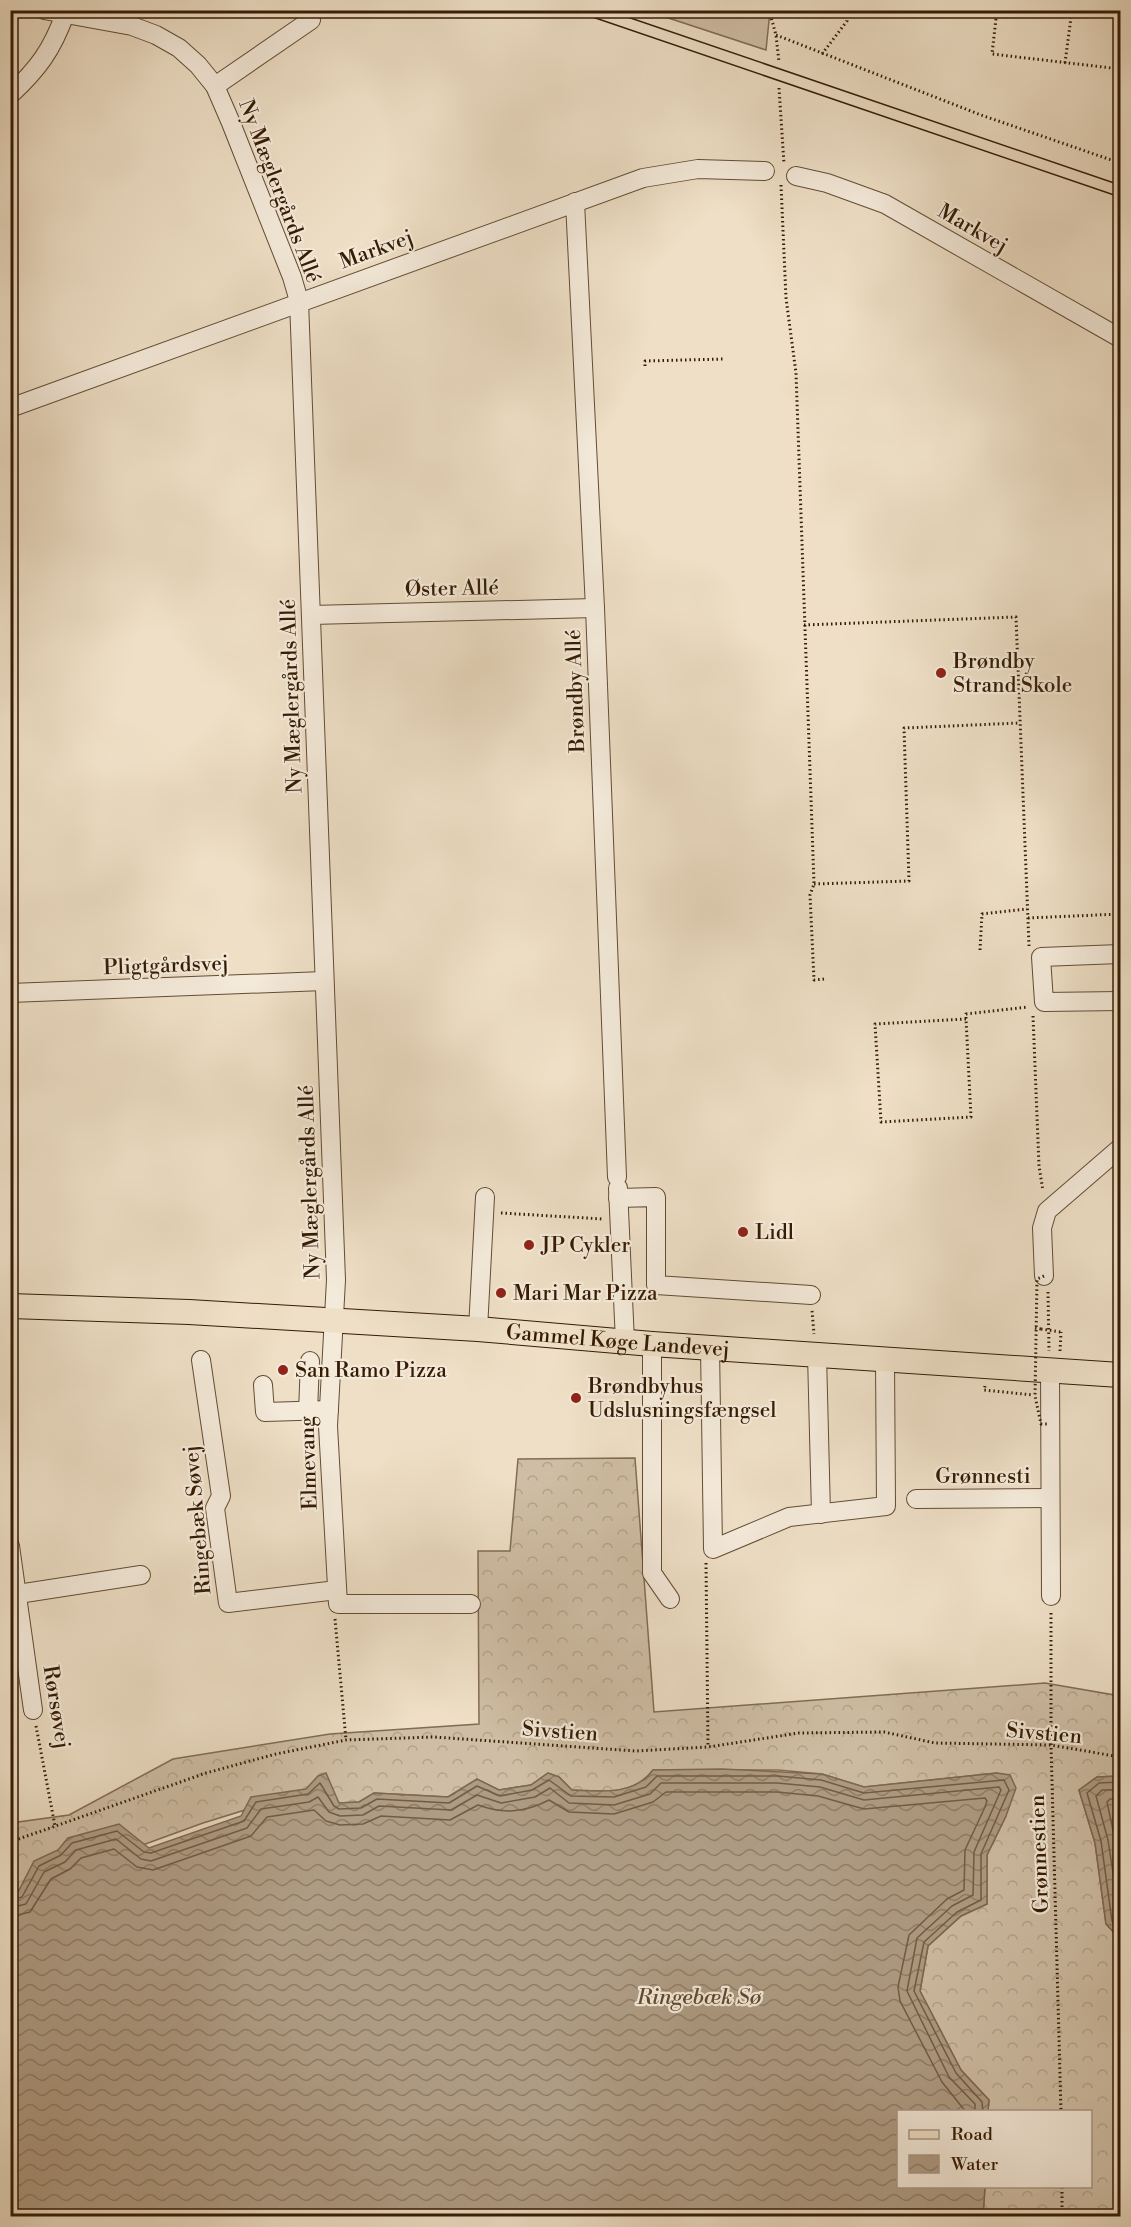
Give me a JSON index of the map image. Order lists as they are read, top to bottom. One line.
{"streets":{"main road":["Gammel Køge Landevej"],"street":["Ny Mæglergårds Allé","Markvej","Øster Allé","Brøndby Allé","Pligtgårdsvej","Elmevang","Grønnesti","Ringebæk Søvej","Rørsøvej"],"path":["Sivstien","Grønnestien"]},"crossings":[["Ny Mæglergårds Allé","Markvej"],["Ny Mæglergårds Allé","Øster Allé"],["Ny Mæglergårds Allé","Pligtgårdsvej"],["Ny Mæglergårds Allé","Gammel Køge Landevej"],["Ny Mæglergårds Allé","Elmevang"],["Markvej","Brøndby Allé"],["Øster Allé","Brøndby Allé"],["Brøndby Allé","Gammel Køge Landevej"],["Gammel Køge Landevej","Elmevang"],["Gammel Køge Landevej","Grønnesti"],["Elmevang","Ringebæk Søvej"],["Grønnesti","Grønnestien"],["Rørsøvej","Sivstien"],["Sivstien","Grønnestien"]],"water":["Ringebæk Sø"],"places":["Brøndby Strand Skole","Lidl","JP Cykler","Mari Mar Pizza","San Ramo Pizza","Brøndbyhus Udslusningsfængsel"],"legend":["Road","Water"]}
